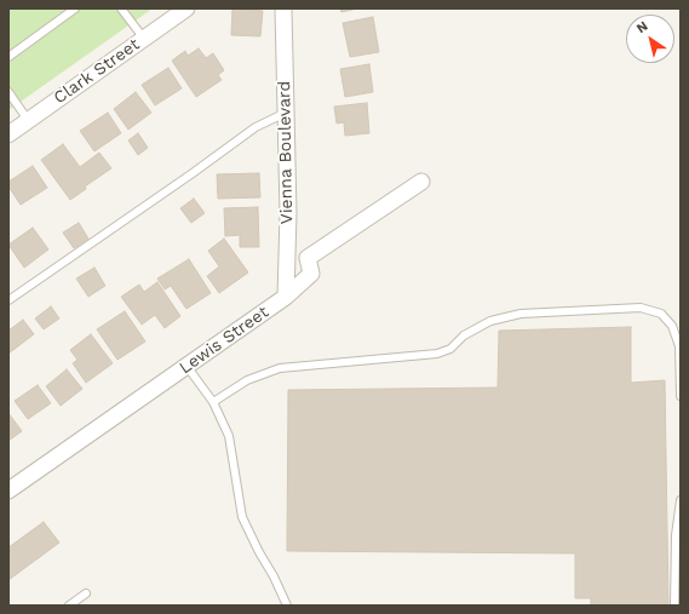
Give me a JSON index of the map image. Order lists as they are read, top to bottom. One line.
{"streets":{"street":["Clark Street","Vienna Boulevard","Lewis Street"]},"crossings":[["Vienna Boulevard","Lewis Street"]],"north":"top left"}
